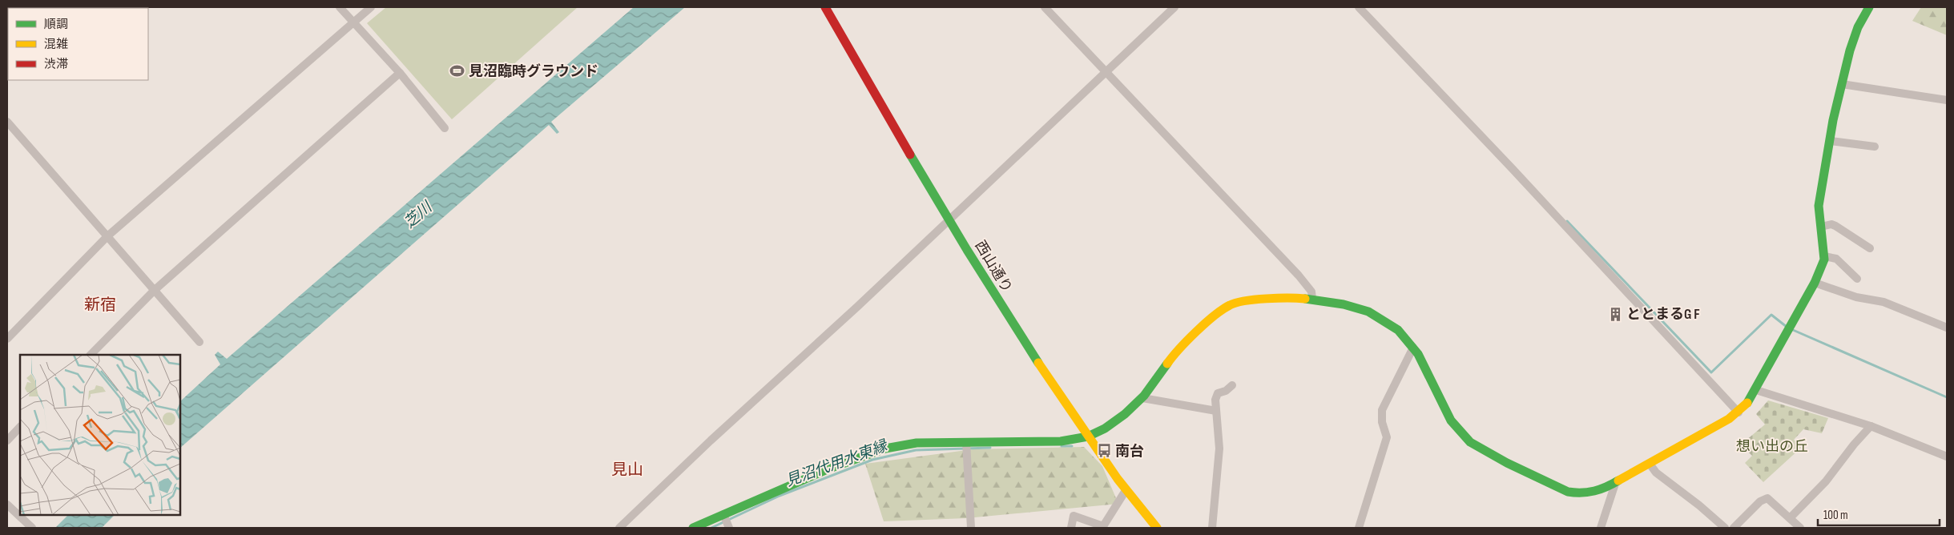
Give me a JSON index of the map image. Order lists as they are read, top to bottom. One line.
{"streets":{"street":["西山通り"]},"districts":["新宿","見山"],"water":["芝川","見沼代用水東縁"],"parks":["想い出の丘"],"places":{"sports":["見沼臨時グラウンド"],"building":["ととまるG F"],"bus stop":["南台"]},"legend":["順調","混雑","渋滞"],"scale_bar":"100 m"}
